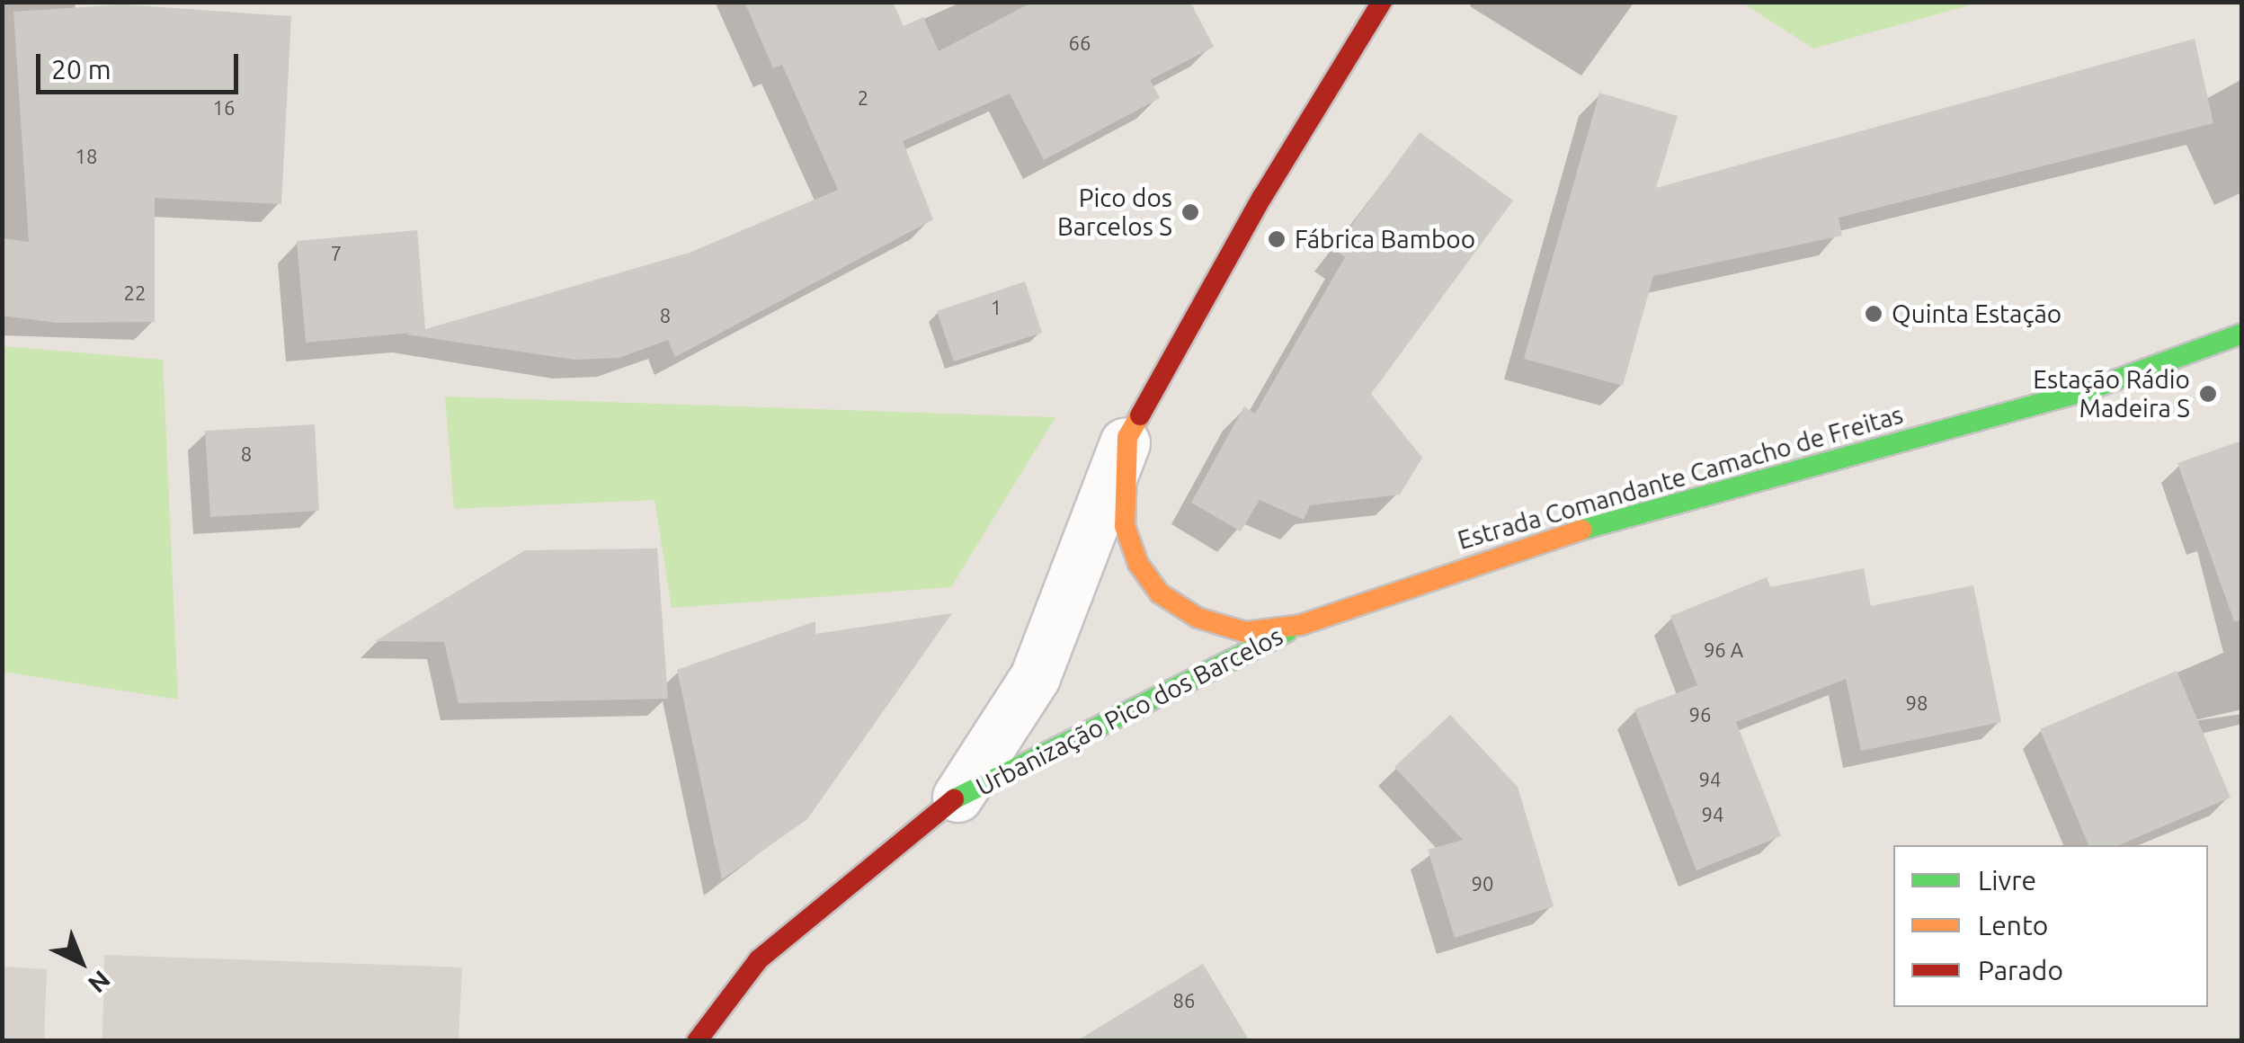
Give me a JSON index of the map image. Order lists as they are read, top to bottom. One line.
{"streets":{"main road":["Estrada Comandante Camacho de Freitas","Urbanização Pico dos Barcelos"]},"crossings":[["Estrada Comandante Camacho de Freitas","Urbanização Pico dos Barcelos"]],"places":["Pico dos Barcelos S","Fábrica Bamboo","Quinta Estação","Estação Rádio Madeira S"],"house_numbers":["66","2","16","18","7","22","1","8","8","96 A","98","96","94","94","90","86"],"legend":["Livre","Lento","Parado"],"scale_bar":"20 m","north":"bottom right"}
